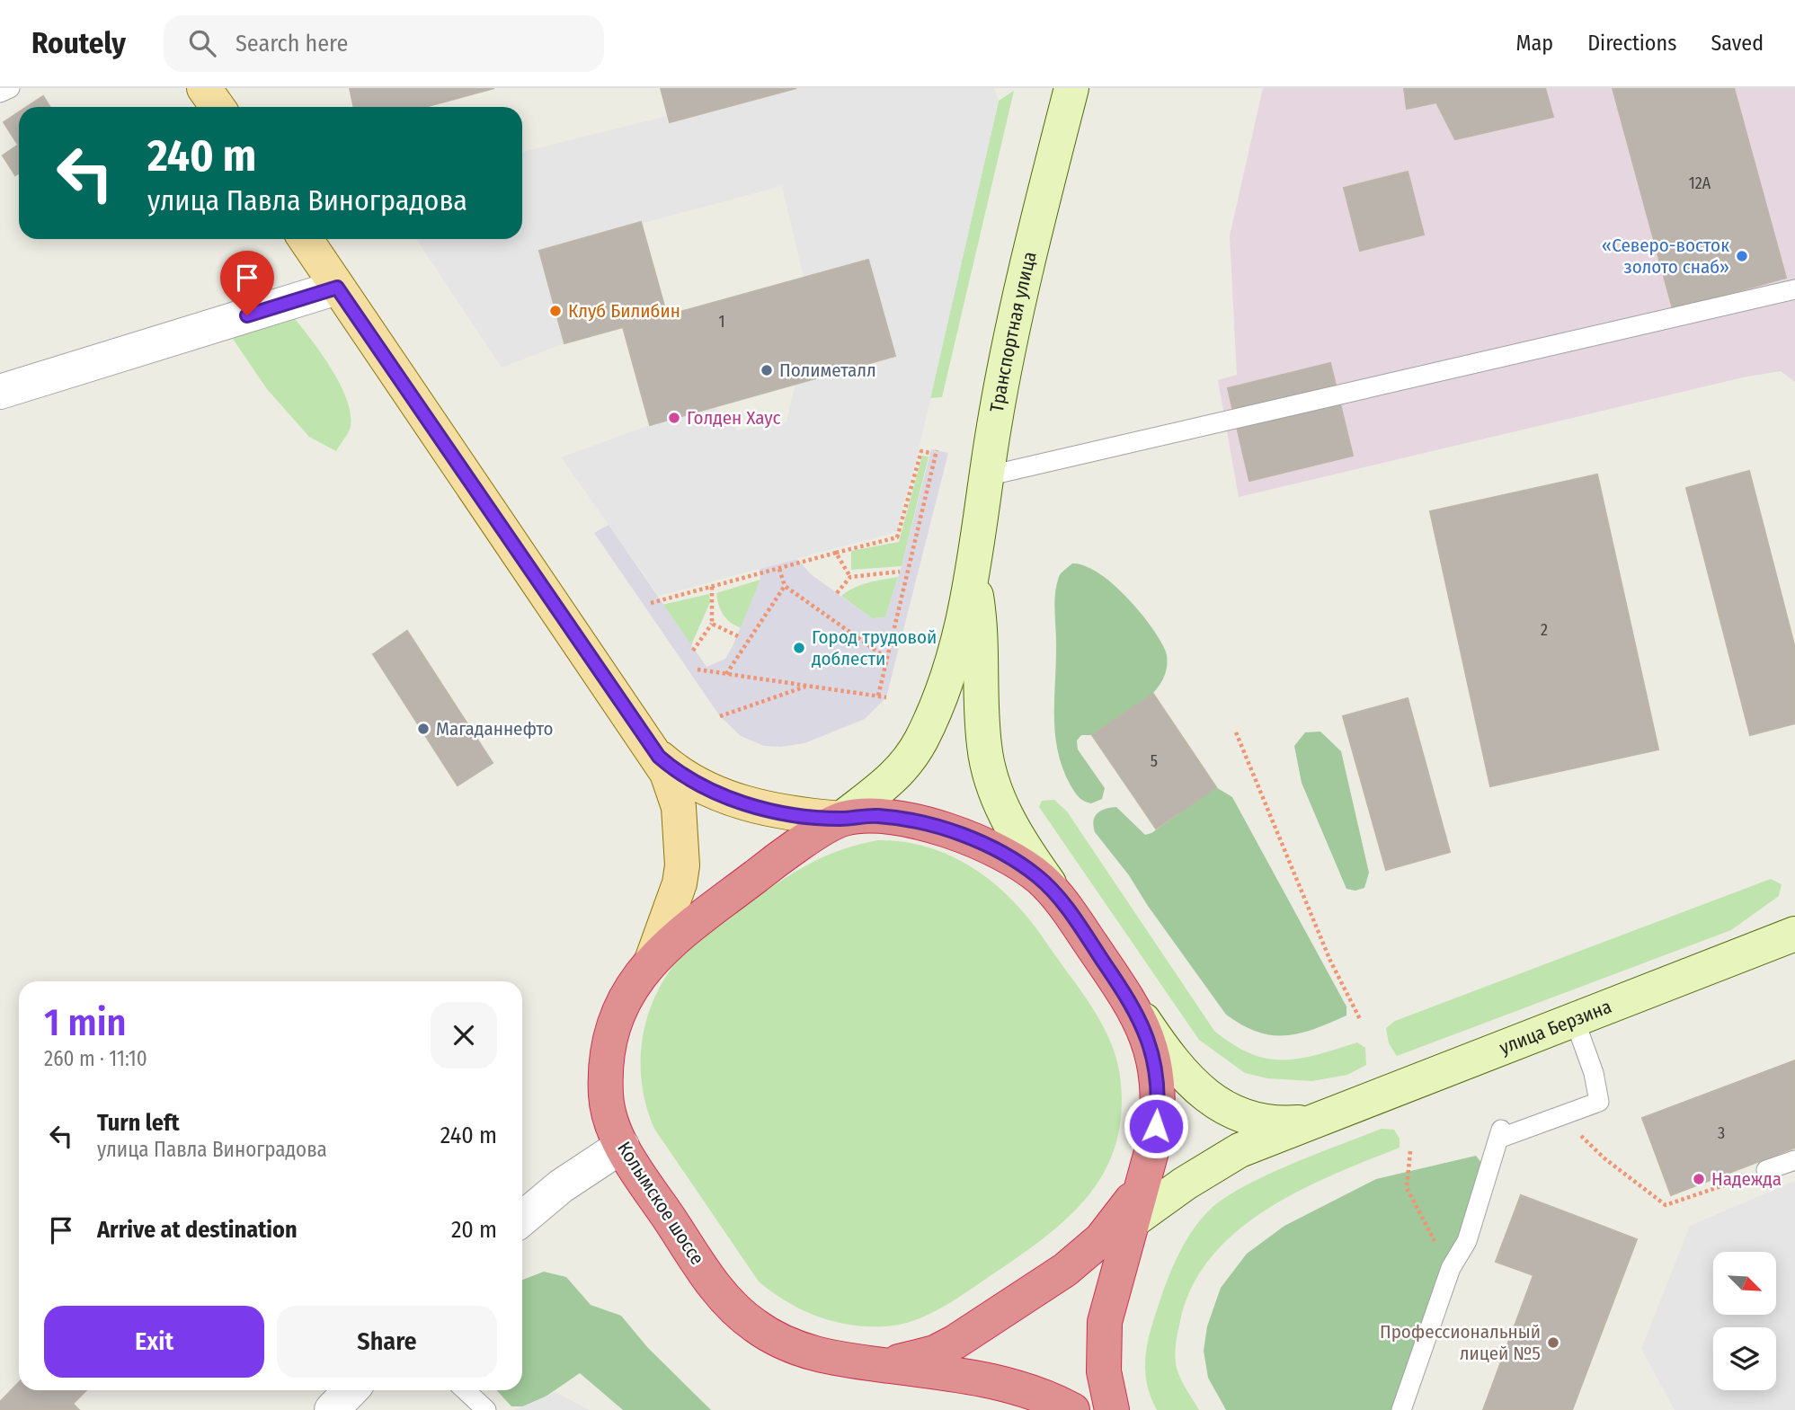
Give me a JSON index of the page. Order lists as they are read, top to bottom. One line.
{"streets":{"highway":["Колымское шоссе"],"main road":["Транспортная улица","улица Берзина"]},"crossings":[["Транспортная улица","Колымское шоссе"],["улица Берзина","Колымское шоссе"]],"places":["«Северо-восток золото снаб»","Клуб Билибин","Полиметалл","Голден Хаус","Город трудовой доблести","Магаданнефто","Надежда","Профессиональный лицей №5"],"house_numbers":["12А","1","2","5","3"],"north":"bottom right","page":{"header":"Routely","search":"Search here","nav":["Map","Directions","Saved"],"turn":["240 m","улица Павла Виноградова"],"heading":["1 min","260 m · 11:10"],"list":[{"name":"Turn left","note":"улица Павла Виноградова","value":"240 m"},{"name":"Arrive at destination","value":"20 m"}],"buttons":["Exit","Share"]}}
